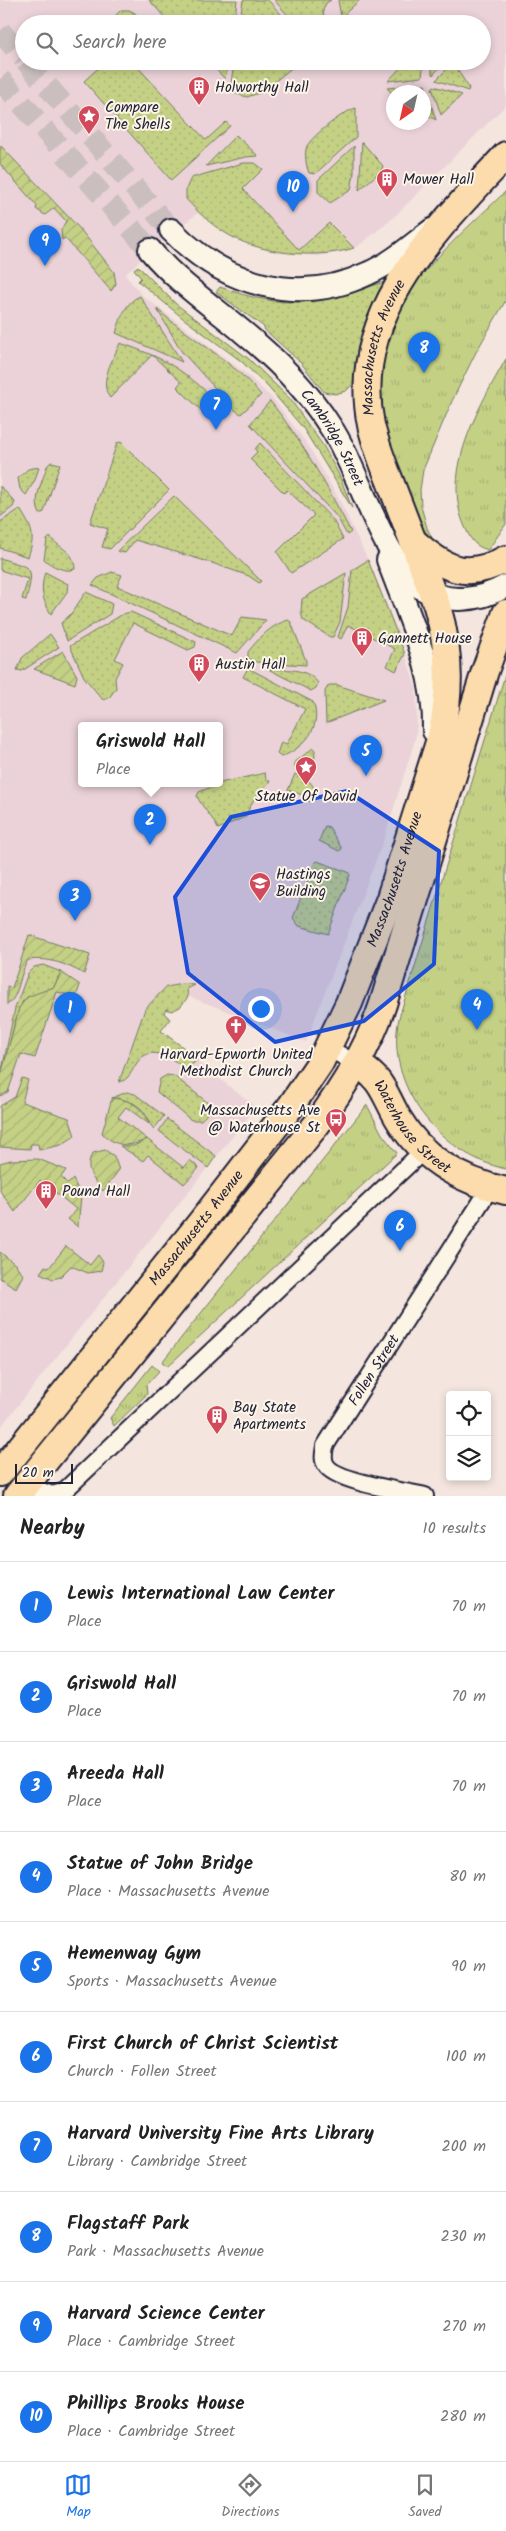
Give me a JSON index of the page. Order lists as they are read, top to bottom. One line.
{"streets":{"main road":["Massachusetts Avenue","Cambridge Street","Waterhouse Street"],"street":["Follen Street"]},"crossings":[["Massachusetts Avenue","Cambridge Street"],["Massachusetts Avenue","Waterhouse Street"],["Waterhouse Street","Follen Street"]],"places":{"building":["Holworthy Hall","Mower Hall","Gannett House","Austin Hall","Pound Hall","Bay State Apartments"],"place":["Compare The Shells","Statue Of David"],"school or university":["Hastings Building"],"church":["Harvard-Epworth United Methodist Church"],"bus stop":["Massachusetts Ave @ Waterhouse St"]},"scale_bar":"20 m","north":"bottom left","page":{"search":"Search here","pins":["10","9","8","7","5","2","3","4","1","6"],"popup":["Griswold Hall","Place"],"scale":"20 m","heading":["Nearby","10 results"],"list":[{"mark":"1","name":"Lewis International Law Center","note":"Place","value":"70 m"},{"mark":"2","name":"Griswold Hall","note":"Place","value":"70 m"},{"mark":"3","name":"Areeda Hall","note":"Place","value":"70 m"},{"mark":"4","name":"Statue of John Bridge","note":"Place · Massachusetts Avenue","value":"80 m"},{"mark":"5","name":"Hemenway Gym","note":"Sports · Massachusetts Avenue","value":"90 m"},{"mark":"6","name":"First Church of Christ Scientist","note":"Church · Follen Street","value":"100 m"},{"mark":"7","name":"Harvard University Fine Arts Library","note":"Library · Cambridge Street","value":"200 m"},{"mark":"8","name":"Flagstaff Park","note":"Park · Massachusetts Avenue","value":"230 m"},{"mark":"9","name":"Harvard Science Center","note":"Place · Cambridge Street","value":"270 m"},{"mark":"10","name":"Phillips Brooks House","note":"Place · Cambridge Street","value":"280 m"}],"nav":["Map","Directions","Saved"]}}
